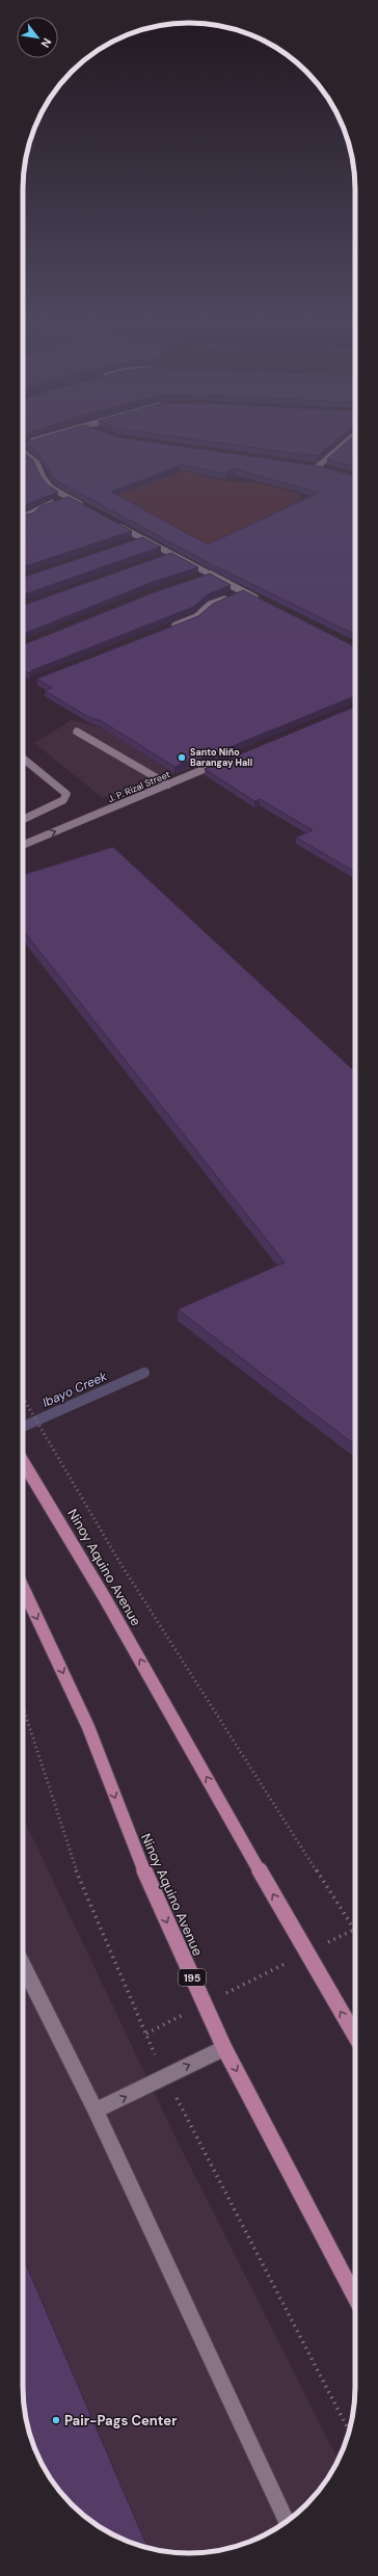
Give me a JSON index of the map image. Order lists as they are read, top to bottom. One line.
{"streets":{"main road":["Ninoy Aquino Avenue","195"],"street":["J. P. Rizal Street"]},"one_way":["J. P. Rizal Street"],"water":["Ibayo Creek"],"places":["Santo Niño Barangay Hall","Pair-Pags Center"],"north":"bottom right"}
